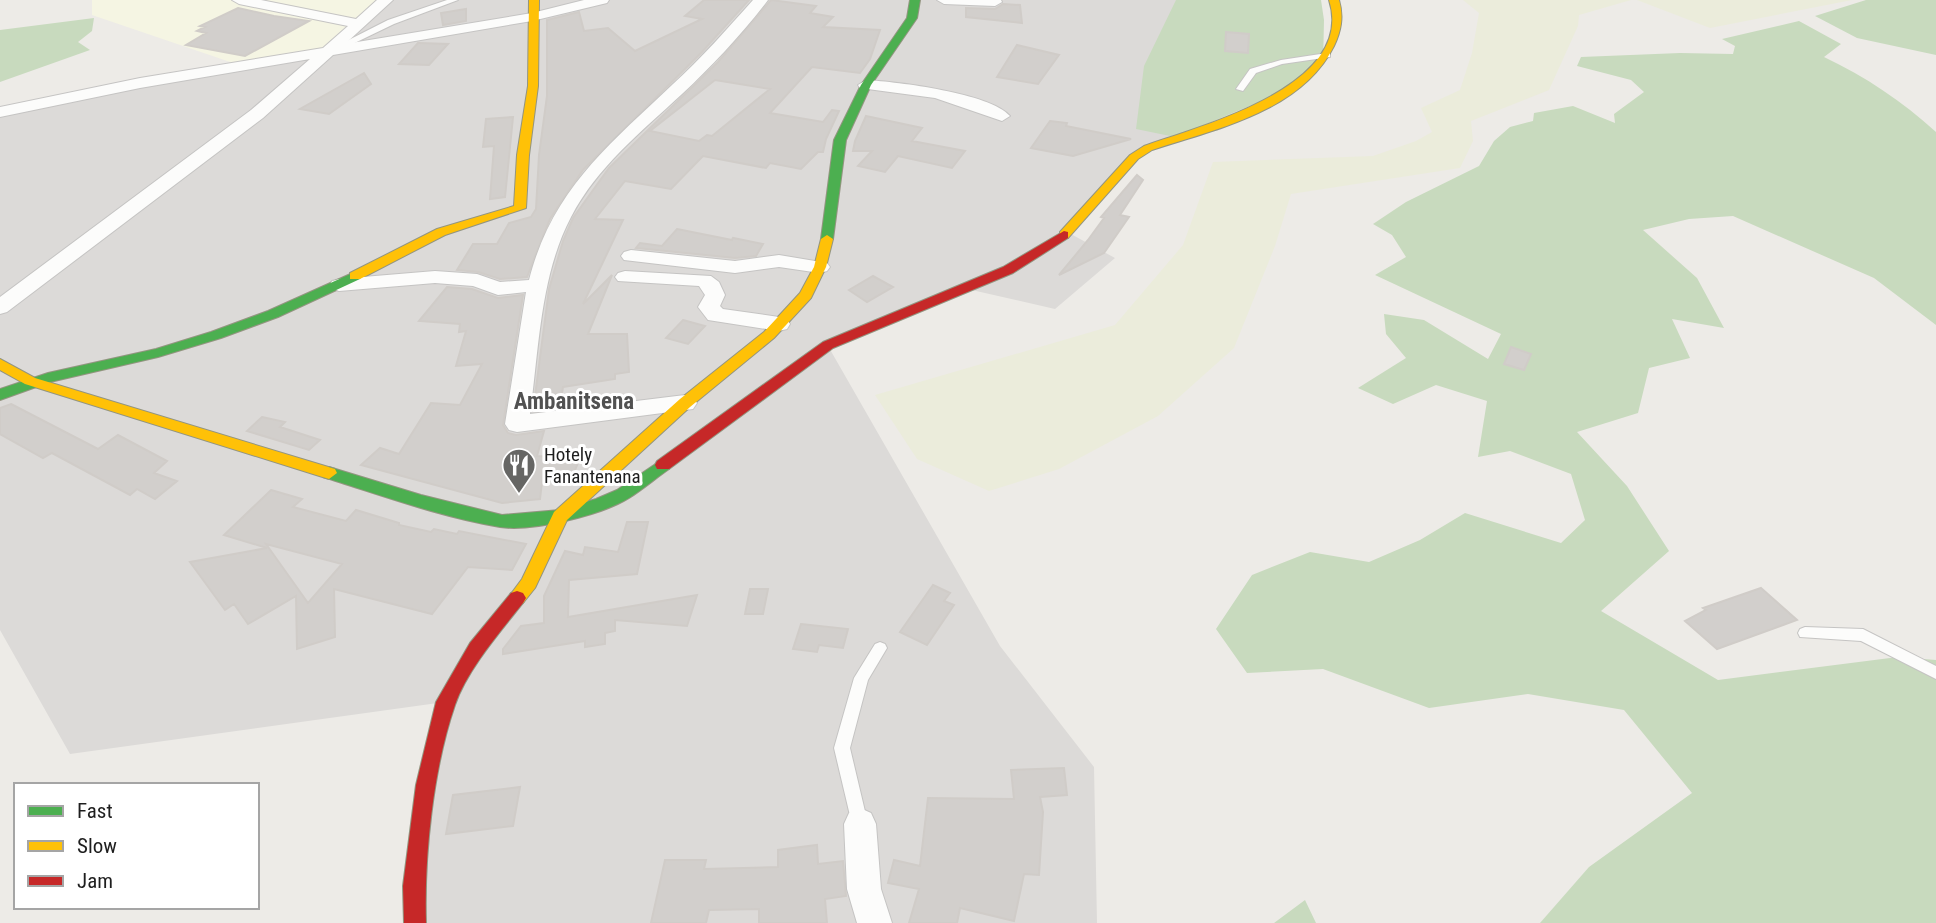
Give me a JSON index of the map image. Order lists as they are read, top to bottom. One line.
{"districts":["Ambanitsena"],"places":{"restaurant":["Hotely Fanantenana"]},"legend":["Fast","Slow","Jam"]}
